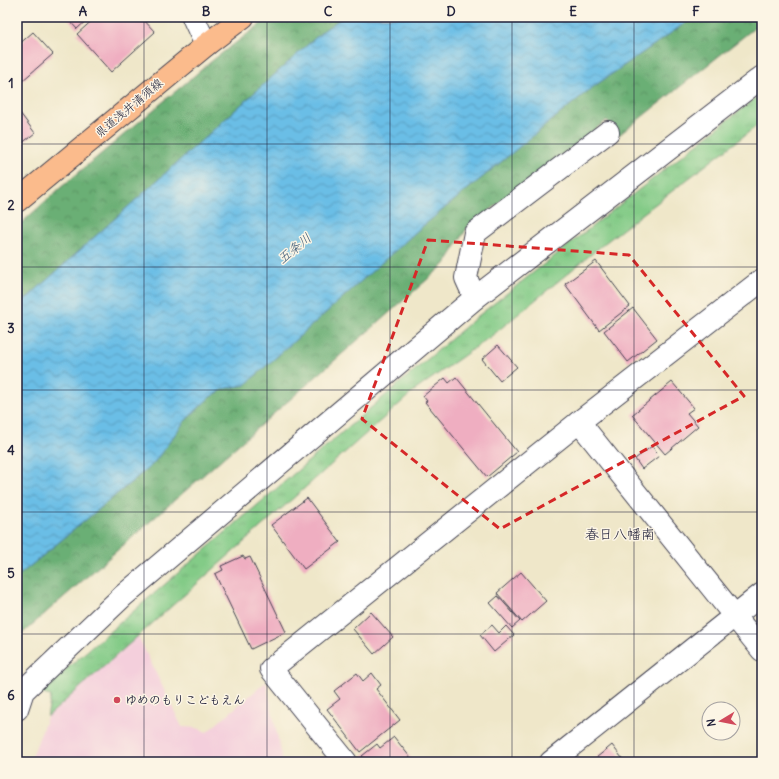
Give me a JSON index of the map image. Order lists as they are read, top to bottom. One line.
{"streets":{"main road":["県道浅井清須線"]},"districts":["春日八幡南"],"water":["五条川"],"places":["ゆめのもりこどもえん"],"north":"left","grid":{"columns":["A","B","C","D","E","F"],"rows":["1","2","3","4","5","6"]}}
